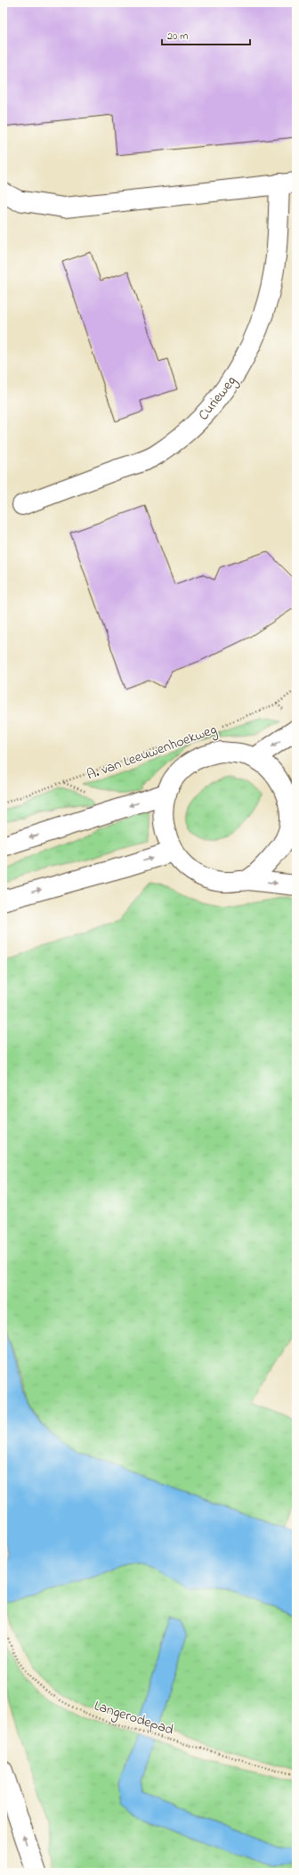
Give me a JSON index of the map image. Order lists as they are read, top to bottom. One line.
{"streets":{"street":["Curieweg"],"path":["A. van Leeuwenhoekweg","Langerodepad"]},"scale_bar":"20 m"}
